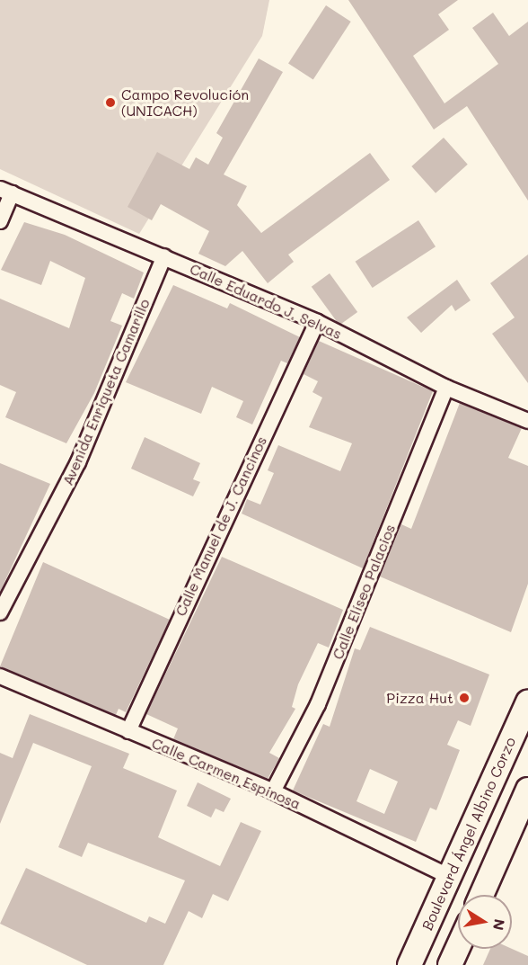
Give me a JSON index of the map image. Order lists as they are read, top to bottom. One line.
{"streets":{"main road":["Boulevard Ángel Albino Corzo"],"street":["Calle Eduardo J. Selvas","Avenida Enriqueta Camarillo","Calle Manuel de J. Cancinos","Calle Elíseo Palacios","Calle Carmen Espinosa"]},"crossings":[["Calle Eduardo J. Selvas","Avenida Enriqueta Camarillo"],["Calle Eduardo J. Selvas","Calle Manuel de J. Cancinos"],["Calle Eduardo J. Selvas","Calle Elíseo Palacios"],["Calle Manuel de J. Cancinos","Calle Carmen Espinosa"],["Calle Elíseo Palacios","Calle Carmen Espinosa"],["Calle Carmen Espinosa","Boulevard Ángel Albino Corzo"]],"places":["Campo Revolución (UNICACH)","Pizza Hut"],"north":"right"}
